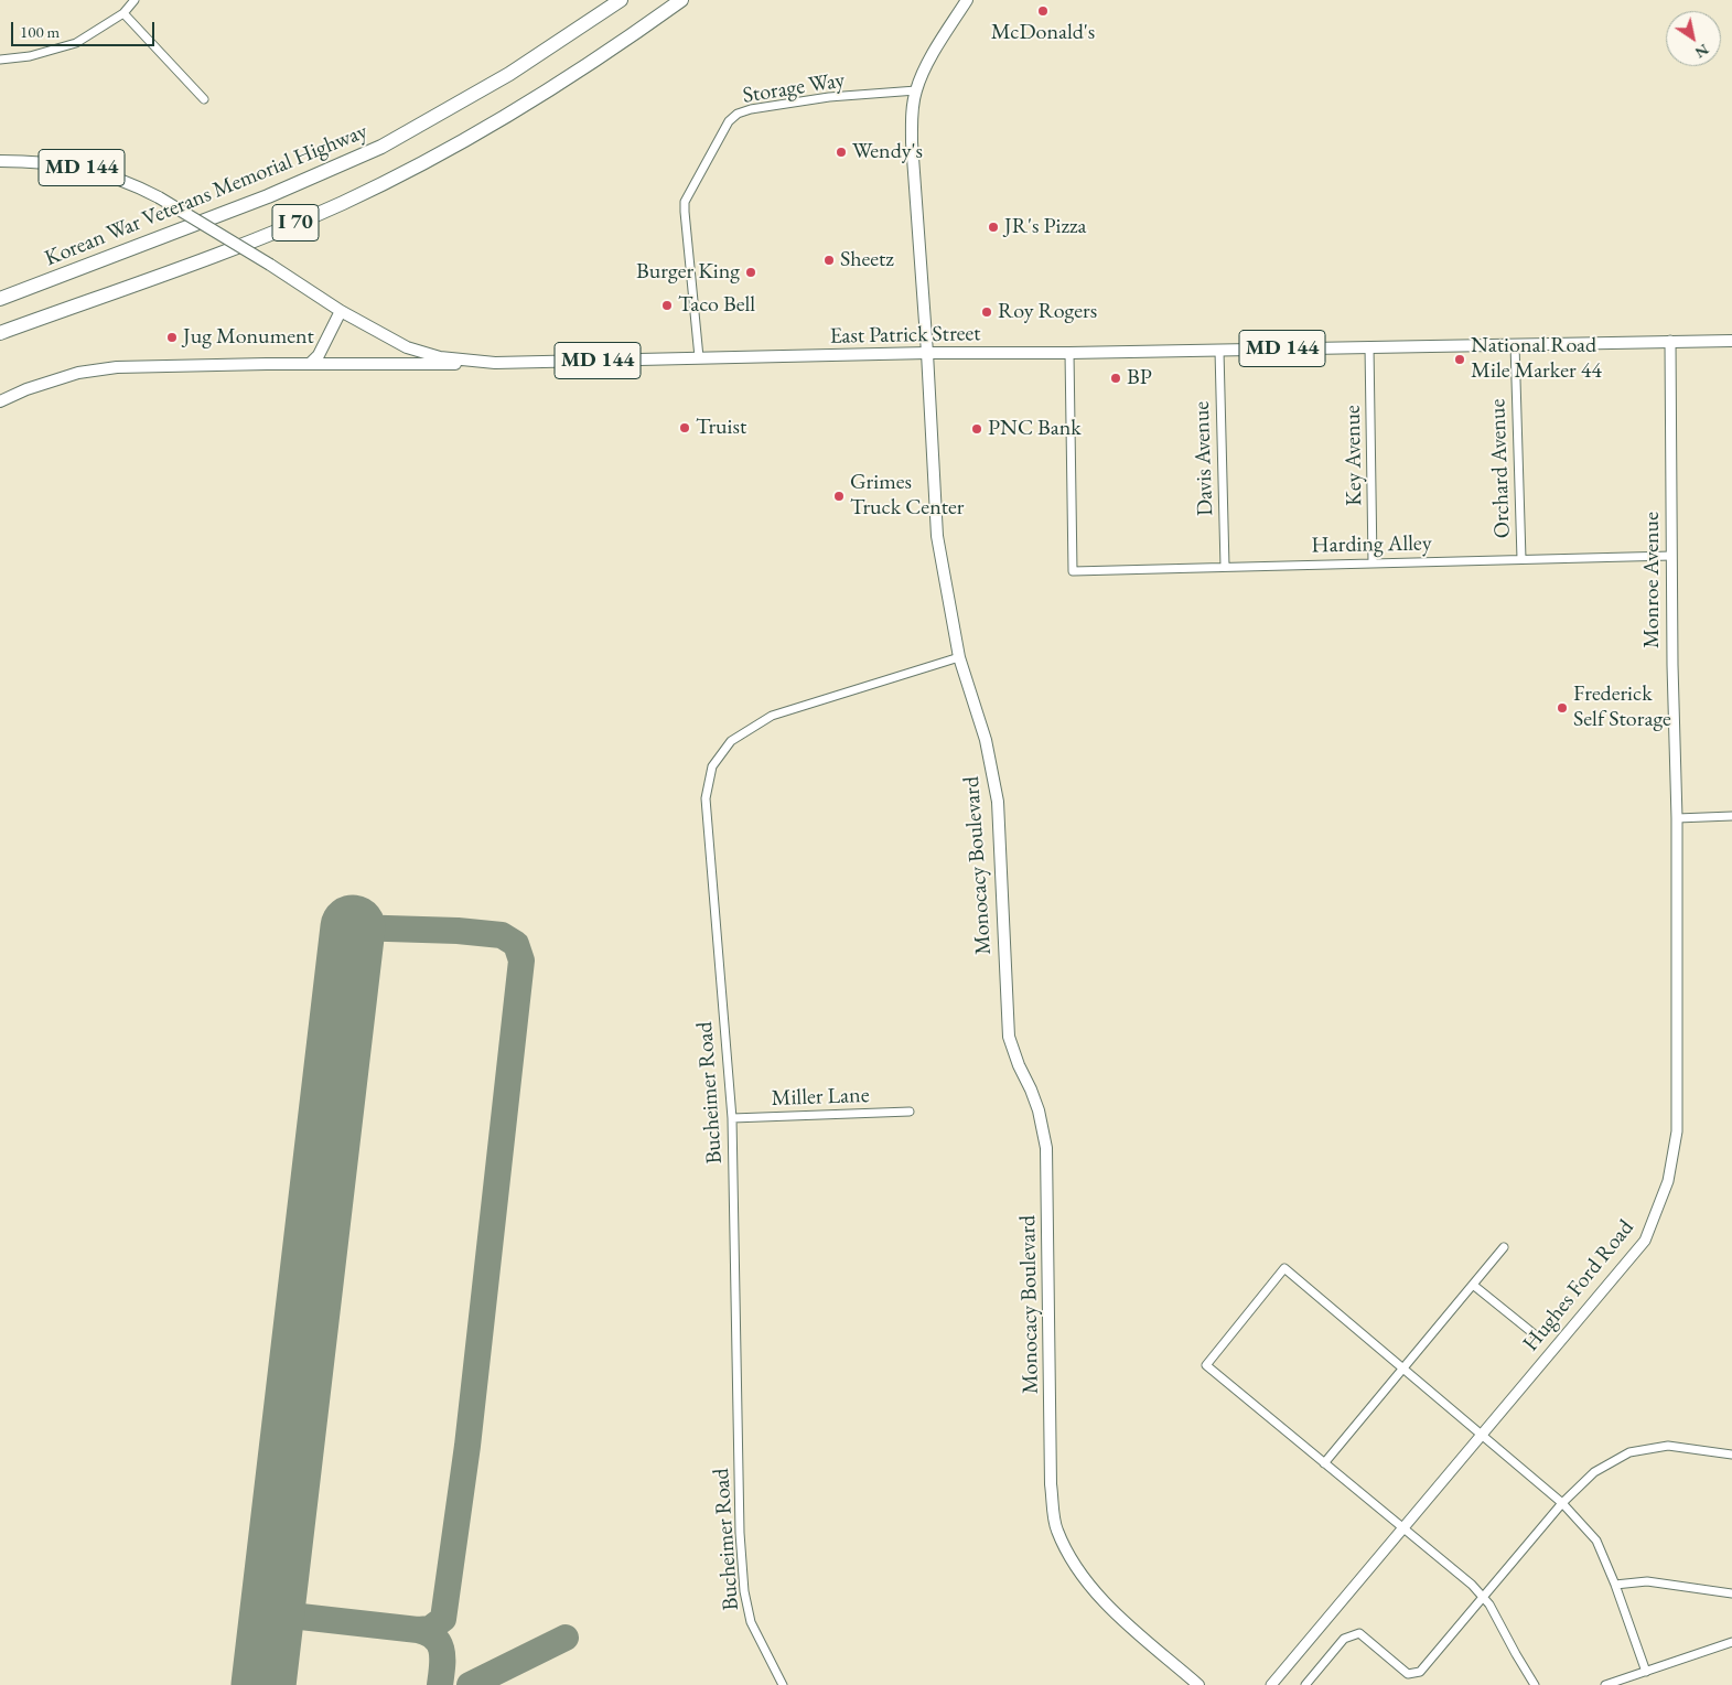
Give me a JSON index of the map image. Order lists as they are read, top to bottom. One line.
{"streets":{"highway":["Korean War Veterans Memorial Highway","I 70"],"main road":["MD 144","East Patrick Street","Monocacy Boulevard"],"street":["Storage Way","Key Avenue","Davis Avenue","Orchard Avenue","Harding Alley","Monroe Avenue","Bucheimer Road","Miller Lane","Hughes Ford Road"]},"crossings":[["Storage Way","East Patrick Street"],["Storage Way","Monocacy Boulevard"],["East Patrick Street","Key Avenue"],["East Patrick Street","Davis Avenue"],["East Patrick Street","Orchard Avenue"],["East Patrick Street","Harding Alley"],["East Patrick Street","Monroe Avenue"],["East Patrick Street","Monocacy Boulevard"],["Key Avenue","Harding Alley"],["Davis Avenue","Harding Alley"],["Orchard Avenue","Harding Alley"],["Harding Alley","Monroe Avenue"],["Monroe Avenue","Hughes Ford Road"],["Monocacy Boulevard","Bucheimer Road"],["Bucheimer Road","Miller Lane"]],"places":["McDonald's","Wendy's","JR's Pizza","Sheetz","Burger King","Taco Bell","Roy Rogers","Jug Monument","National Road Mile Marker 44","BP","Truist","PNC Bank","Grimes Truck Center","Frederick Self Storage"],"scale_bar":"100 m","north":"bottom right"}
